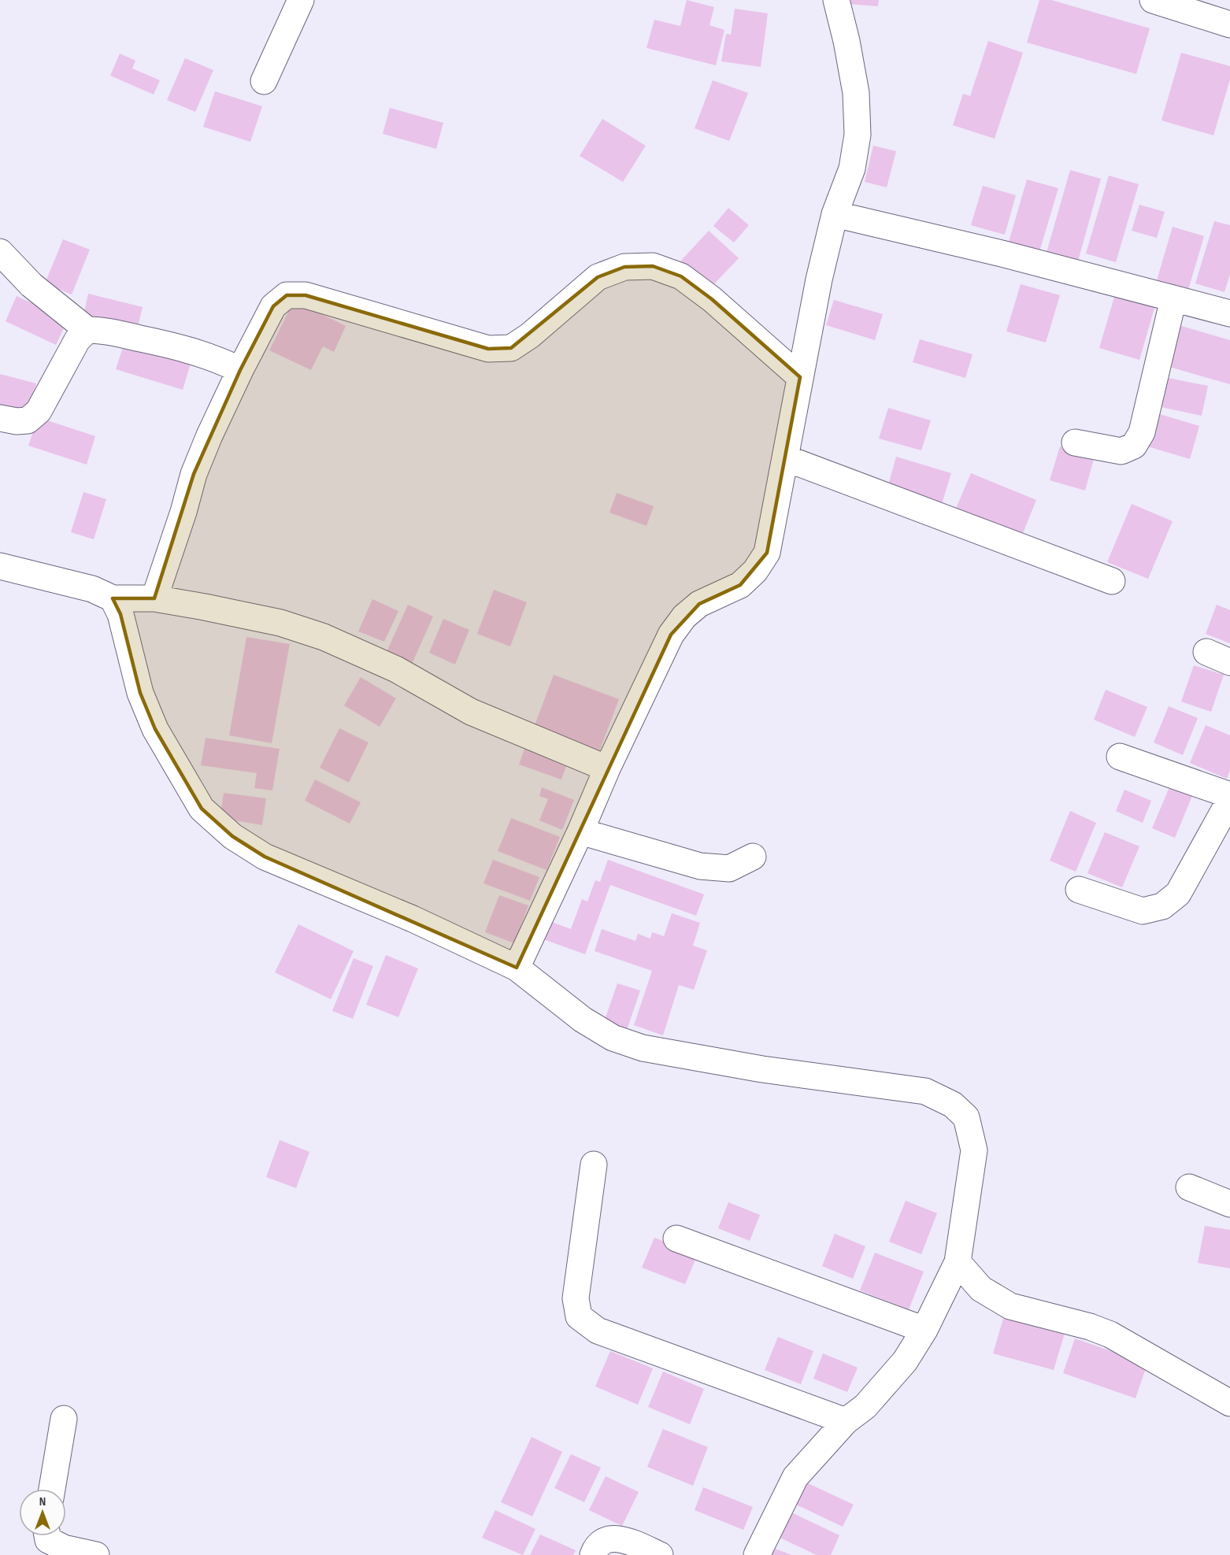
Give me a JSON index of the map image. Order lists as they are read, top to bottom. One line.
{"north":"top"}
